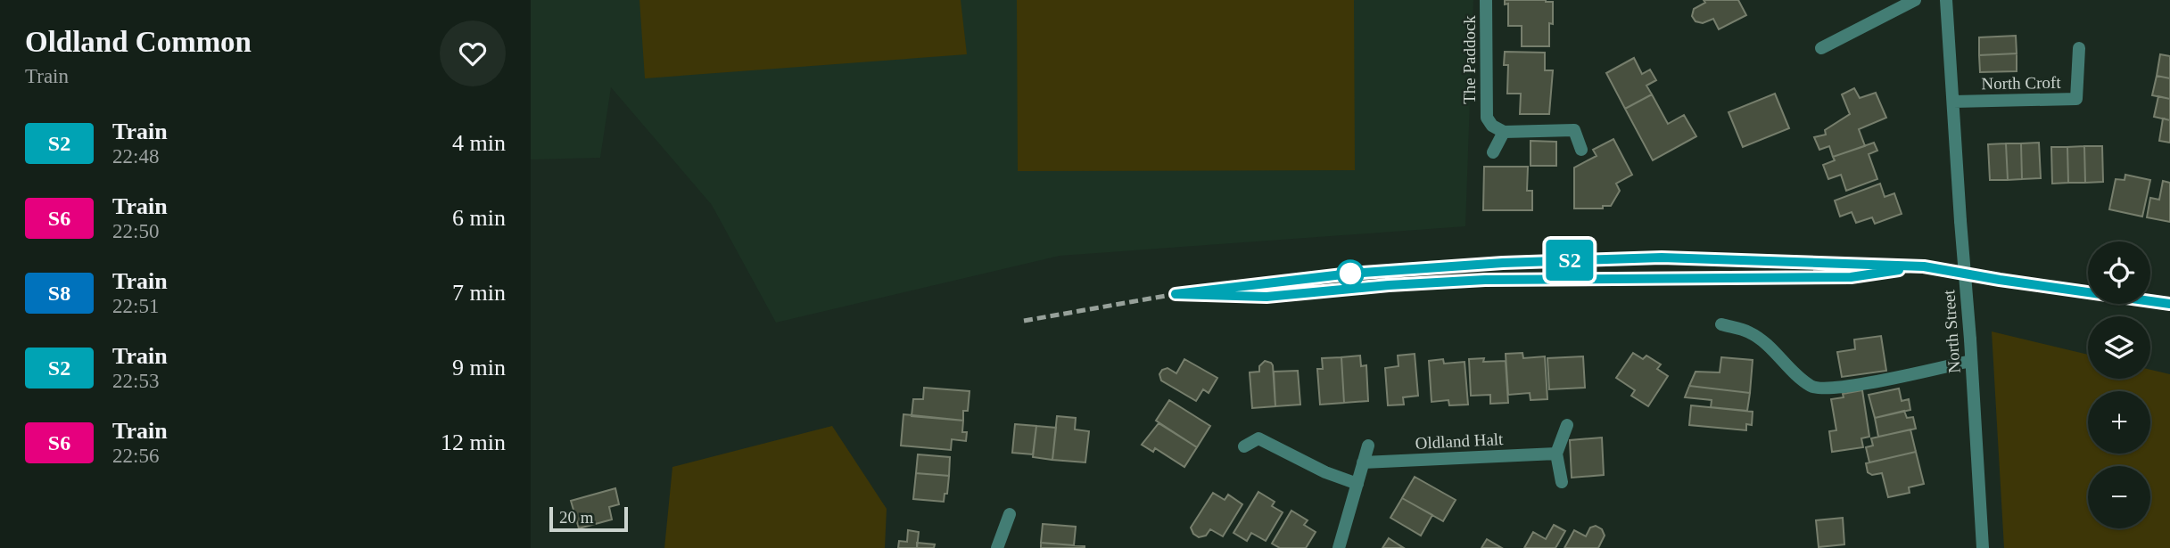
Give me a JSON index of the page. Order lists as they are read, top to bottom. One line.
{"streets":{"street":["The Paddock","North Croft","North Street","Oldland Halt"]},"crossings":[["North Croft","North Street"]],"scale_bar":"20 m","page":{"heading":["Oldland Common","Train"],"on_map":"S2","list":[{"mark":"S2","name":"Train","note":"22:48","value":"4 min"},{"mark":"S6","name":"Train","note":"22:50","value":"6 min"},{"mark":"S8","name":"Train","note":"22:51","value":"7 min"},{"mark":"S2","name":"Train","note":"22:53","value":"9 min"},{"mark":"S6","name":"Train","note":"22:56","value":"12 min"}],"map_buttons":["+","−"],"scale":"20 m"}}
